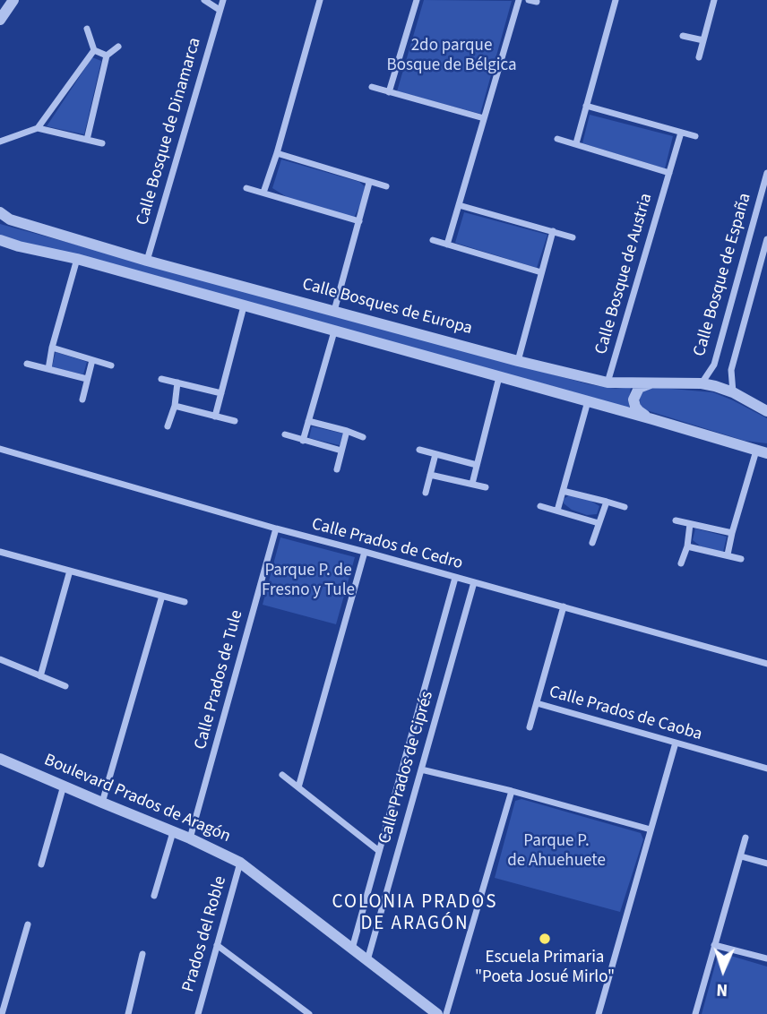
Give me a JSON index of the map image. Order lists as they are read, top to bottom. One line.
{"streets":{"street":["Calle Bosque de Dinamarca","Calle Bosque de Austria","Calle Bosque de España","Calle Bosques de Europa","Calle Prados de Cedro","Calle Prados de Tule","Calle Prados de Caoba","Calle Prados de Ciprés","Boulevard Prados de Aragón","Prados del Roble"]},"crossings":[["Calle Bosque de Dinamarca","Calle Bosques de Europa"],["Calle Bosque de Austria","Calle Bosques de Europa"],["Calle Bosque de España","Calle Bosques de Europa"],["Calle Prados de Cedro","Calle Prados de Tule"],["Calle Prados de Cedro","Calle Prados de Caoba"],["Calle Prados de Cedro","Calle Prados de Ciprés"],["Calle Prados de Tule","Boulevard Prados de Aragón"],["Calle Prados de Ciprés","Boulevard Prados de Aragón"],["Boulevard Prados de Aragón","Prados del Roble"]],"districts":["COLONIA PRADOS DE ARAGÓN"],"parks":["2do parque Bosque de Bélgica","Parque P. de Fresno y Tule","Parque P. de Ahuehuete"],"places":["Escuela Primaria \"Poeta Josué Mirlo\""],"north":"bottom"}
